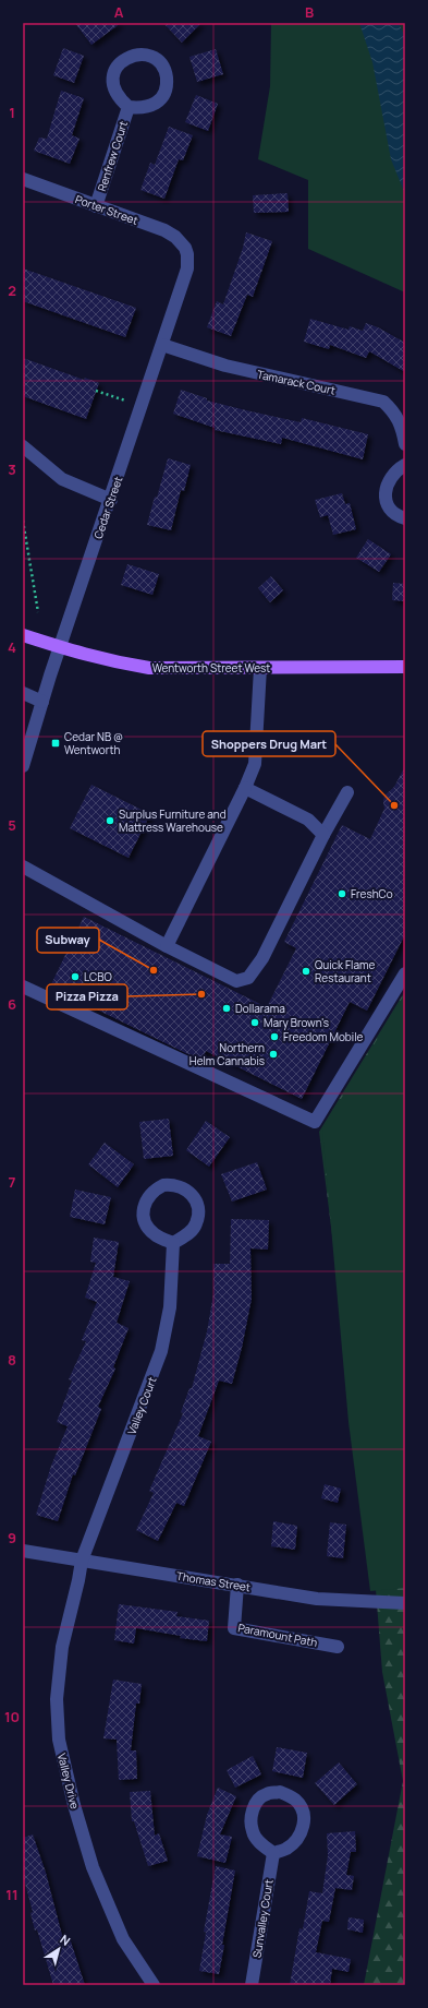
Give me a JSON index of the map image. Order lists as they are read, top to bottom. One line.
{"streets":{"main road":["Wentworth Street West"],"street":["Renfrew Court","Porter Street","Tamarack Court","Cedar Street","Valley Court","Thomas Street","Paramount Path","Valley Drive","Sunvalley Court"]},"crossings":[["Renfrew Court","Porter Street"],["Porter Street","Cedar Street"],["Tamarack Court","Cedar Street"],["Cedar Street","Wentworth Street West"],["Valley Court","Thomas Street"],["Valley Court","Valley Drive"],["Thomas Street","Paramount Path"],["Thomas Street","Valley Drive"]],"places":{"transit":["Cedar NB @ Wentworth"],"other":["Shoppers Drug Mart","Surplus Furniture and Mattress Warehouse","FreshCo","Subway","Quick Flame Restaurant","LCBO","Pizza Pizza","Dollarama","Mary Brown's","Freedom Mobile","Northern Helm Cannabis"]},"north":"top right","grid":{"columns":["A","B"],"rows":["1","2","3","4","5","6","7","8","9","10","11"]}}
